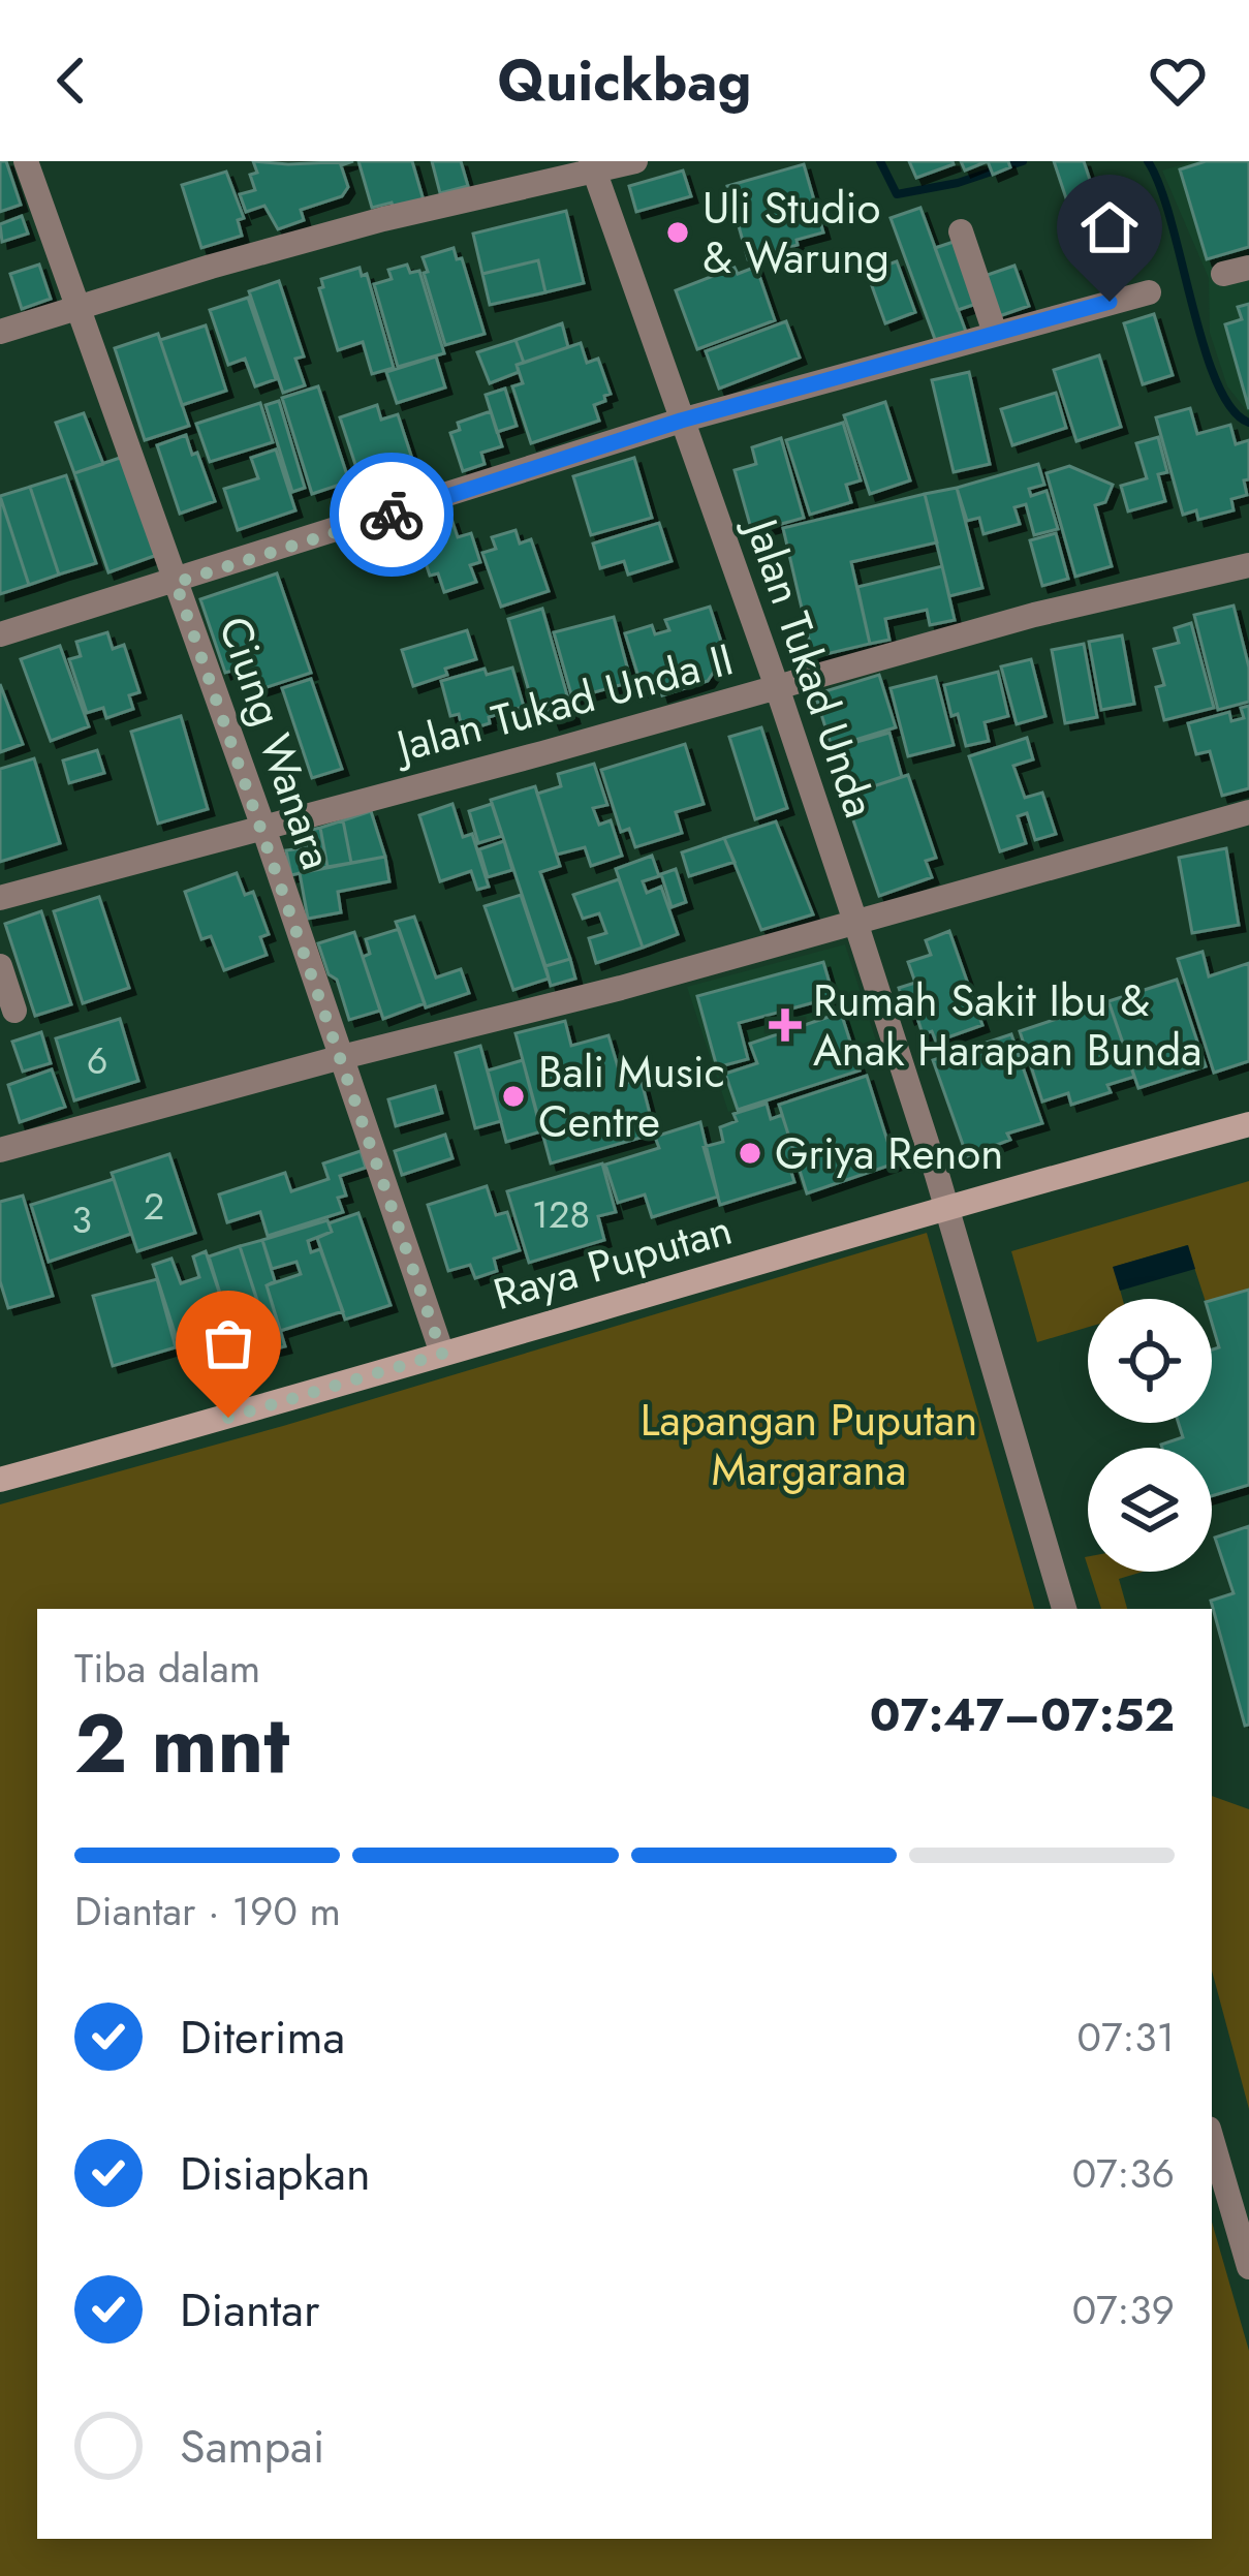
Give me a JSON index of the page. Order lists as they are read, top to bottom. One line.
{"streets":{"main road":["Raya Puputan"],"street":["Jalan Tukad Unda","Jalan Tukad Unda II","Ciung Wanara"]},"crossings":[["Jalan Tukad Unda","Jalan Tukad Unda II"],["Jalan Tukad Unda","Raya Puputan"],["Jalan Tukad Unda II","Ciung Wanara"],["Ciung Wanara","Raya Puputan"]],"parks":["Lapangan Puputan Margarana"],"places":{"other":["Uli Studio & Warung","Bali Music Centre","Griya Renon"],"health":["Rumah Sakit Ibu & Anak Harapan Bunda"]},"house_numbers":["6","2","128","3"],"page":{"header":"Quickbag","heading":["2 mnt","Tiba dalam","07:47–07:52"],"bar":"Diantar · 190 m","list":[["Diterima","07:31"],["Disiapkan","07:36"],["Diantar","07:39"],"Sampai"]}}
